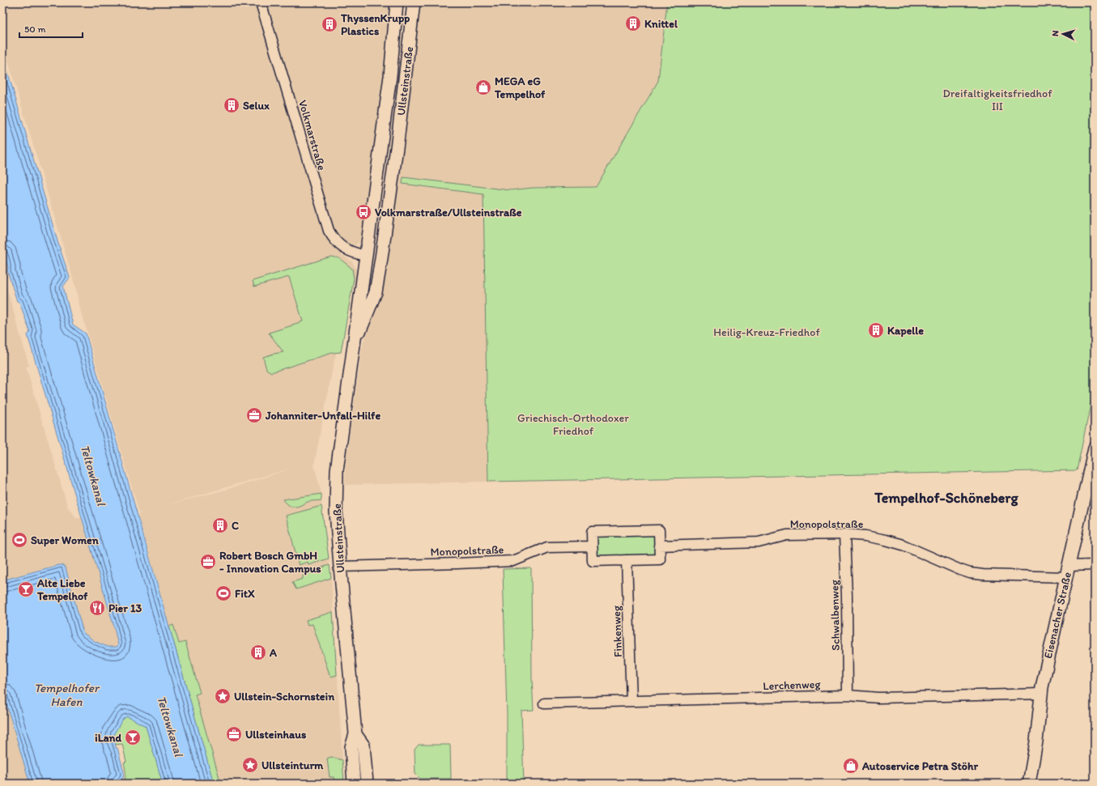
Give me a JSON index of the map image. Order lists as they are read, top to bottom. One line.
{"streets":{"street":["Ullsteinstraße","Volkmarstraße","Monopolstraße","Schwalbenweg","Eisenacher Straße","Finkenweg","Lerchenweg"]},"crossings":[["Ullsteinstraße","Volkmarstraße"],["Ullsteinstraße","Monopolstraße"],["Monopolstraße","Schwalbenweg"],["Monopolstraße","Eisenacher Straße"],["Schwalbenweg","Lerchenweg"],["Eisenacher Straße","Lerchenweg"],["Finkenweg","Lerchenweg"]],"districts":["Tempelhof-Schöneberg"],"water":["Teltowkanal","Tempelhofer Hafen"],"parks":["Dreifaltigkeitsfriedhof III","Heilig-Kreuz-Friedhof","Griechisch-Orthodoxer Friedhof"],"places":{"building":["Knittel","ThyssenKrupp Plastics","Selux","Kapelle","C","A"],"shop":["MEGA eG Tempelhof","Autoservice Petra Stöhr"],"bus stop":["Volkmarstraße/Ullsteinstraße"],"office":["Johanniter-Unfall-Hilfe","Robert Bosch GmbH - Innovation Campus","Ullsteinhaus"],"sports":["Super Women","FitX"],"bar":["Alte Liebe Tempelhof","iLand"],"restaurant":["Pier 13"],"place":["Ullstein-Schornstein","Ullsteinturm"]},"scale_bar":"50 m","north":"left"}
